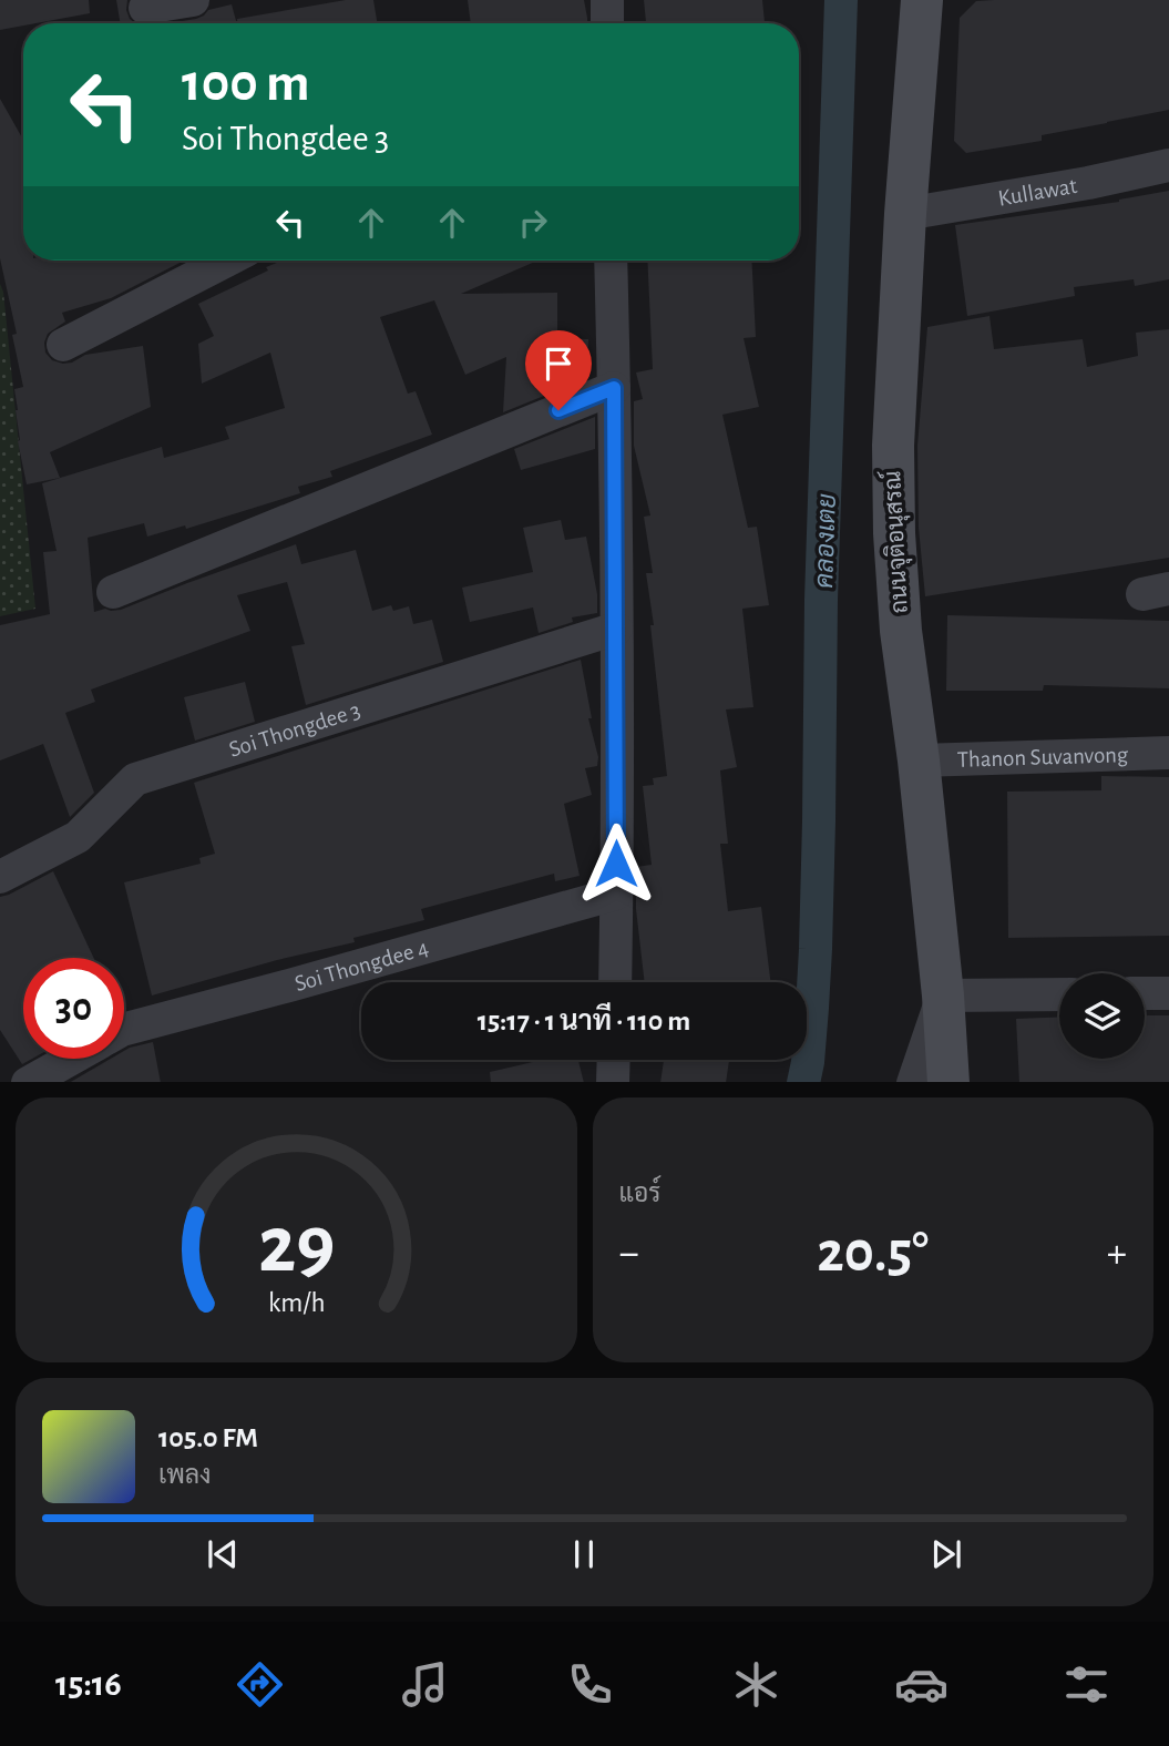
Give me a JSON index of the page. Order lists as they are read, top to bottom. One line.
{"streets":{"street":["Kullawat","ถนนจุติอนุสรณ์","Soi Thongdee 3","Thanon Suvanvong","Soi Thongdee 4"]},"crossings":[["Kullawat","ถนนจุติอนุสรณ์"],["ถนนจุติอนุสรณ์","Thanon Suvanvong"]],"water":["คลองเตย"],"page":{"turn":["100 m","Soi Thongdee 3"],"limit":"30","trip":"15:17 · 1 นาที · 110 m","tile":"แอร์","heat":["−","20.5°","+"],"song":["105.0 FM","เพลง"],"tabs":"15:16","gauge":["29","km/h"]}}
